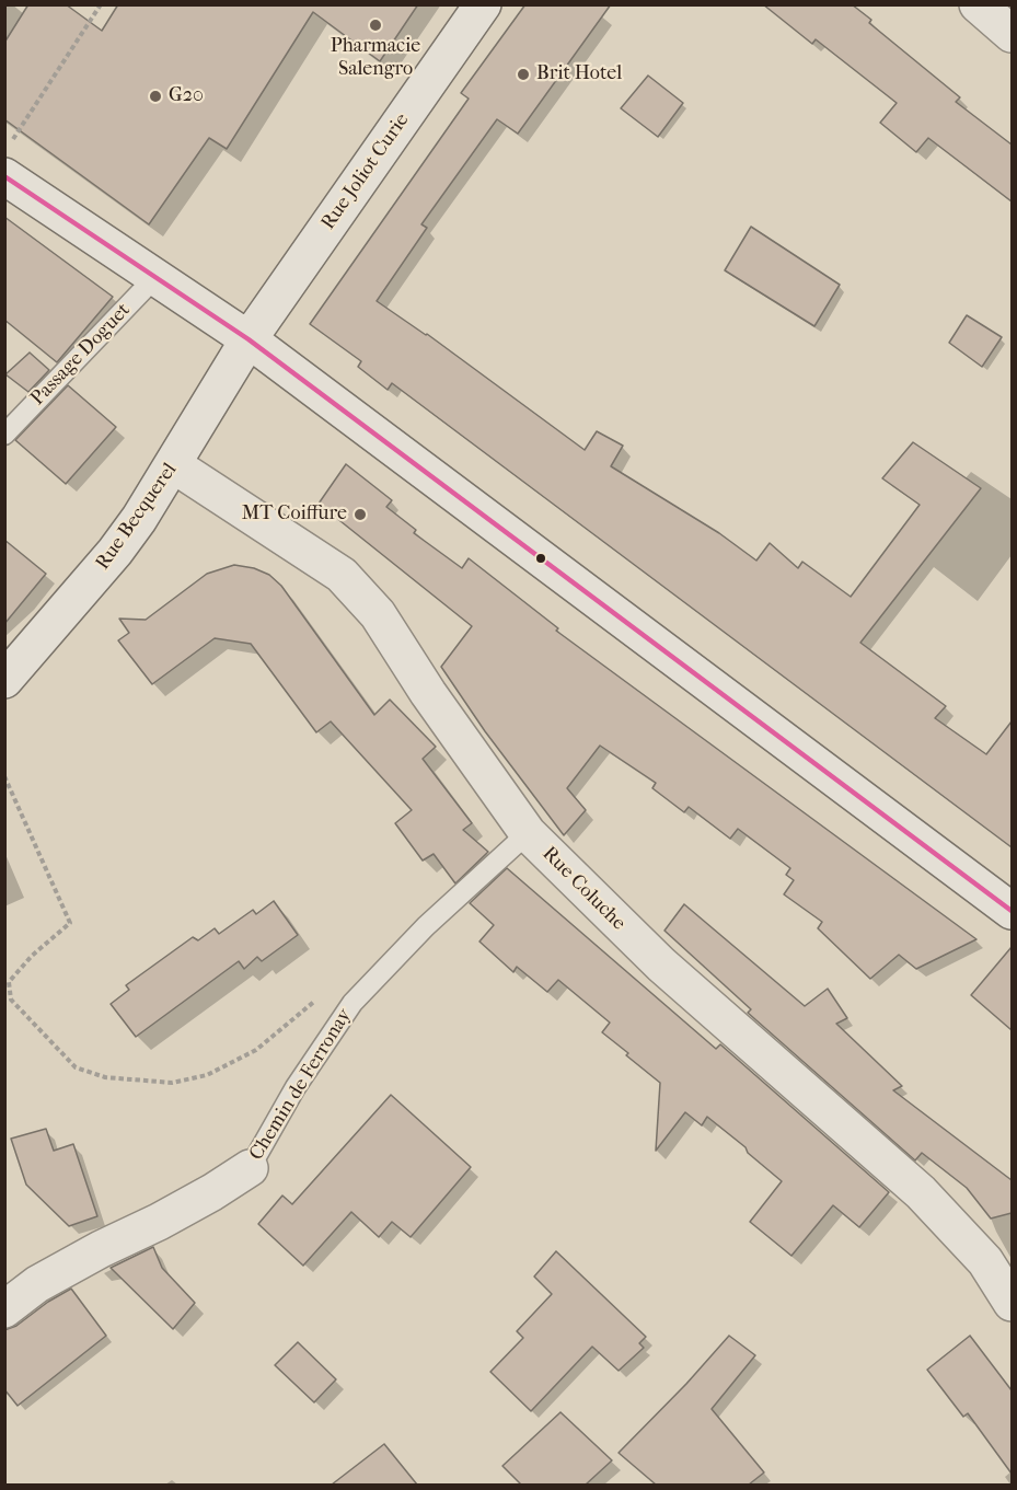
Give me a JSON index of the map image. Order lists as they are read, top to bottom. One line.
{"streets":{"main road":["Rue Joliot Curie","Rue Becquerel","Rue Coluche","Chemin de Ferronay"],"lane":["Passage Doguet"]},"crossings":[["Rue Joliot Curie","Rue Becquerel"],["Rue Becquerel","Rue Coluche"],["Rue Coluche","Chemin de Ferronay"]],"places":["Pharmacie Salengro","Brit Hotel","G20","MT Coiffure"]}
